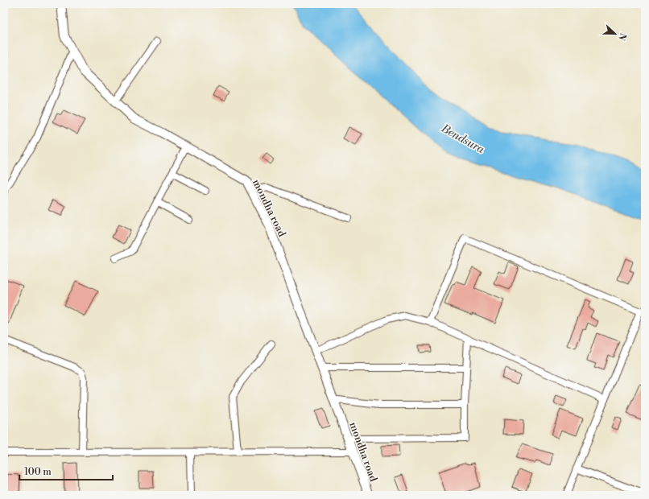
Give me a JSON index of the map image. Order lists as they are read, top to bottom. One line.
{"streets":{"street":["mondha road"]},"water":["Bendsura"],"scale_bar":"100 m","north":"right"}
